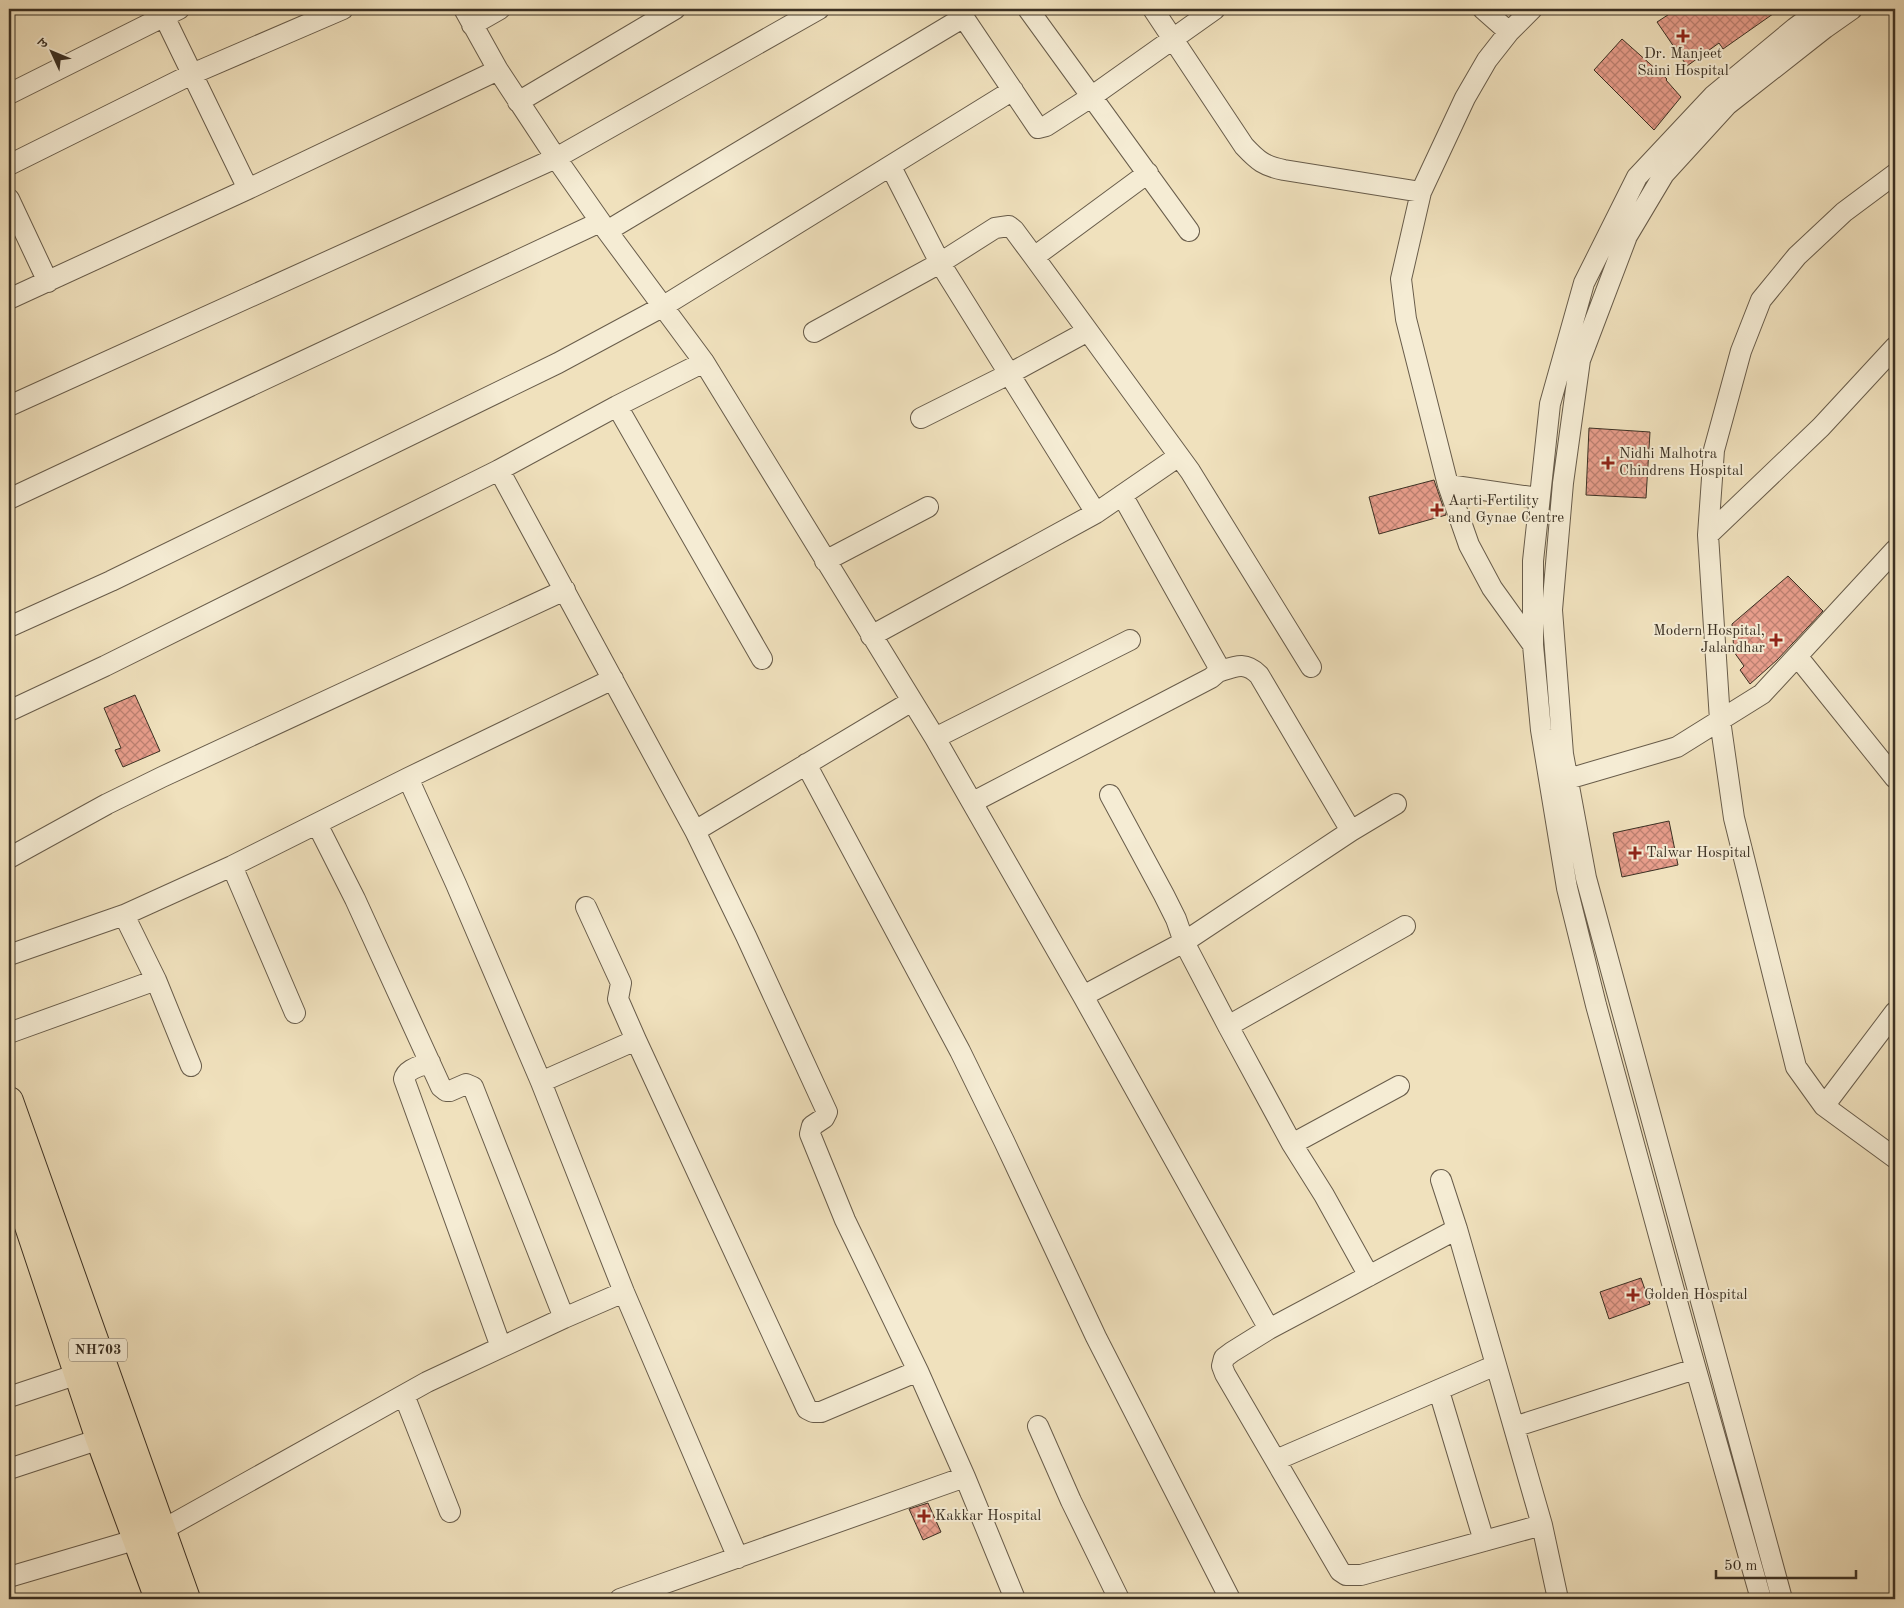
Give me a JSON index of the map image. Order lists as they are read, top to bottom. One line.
{"streets":{"highway":["NH703"]},"places":{"health":["Dr. Manjeet Saini Hospital","Nidhi Malhotra Chindrens Hospital","Aarti Fertility and Gynae Centre","Modern Hospital, Jalandhar","Talwar Hospital","Golden Hospital","Kakkar Hospital"]},"scale_bar":"50 m","north":"top left"}
